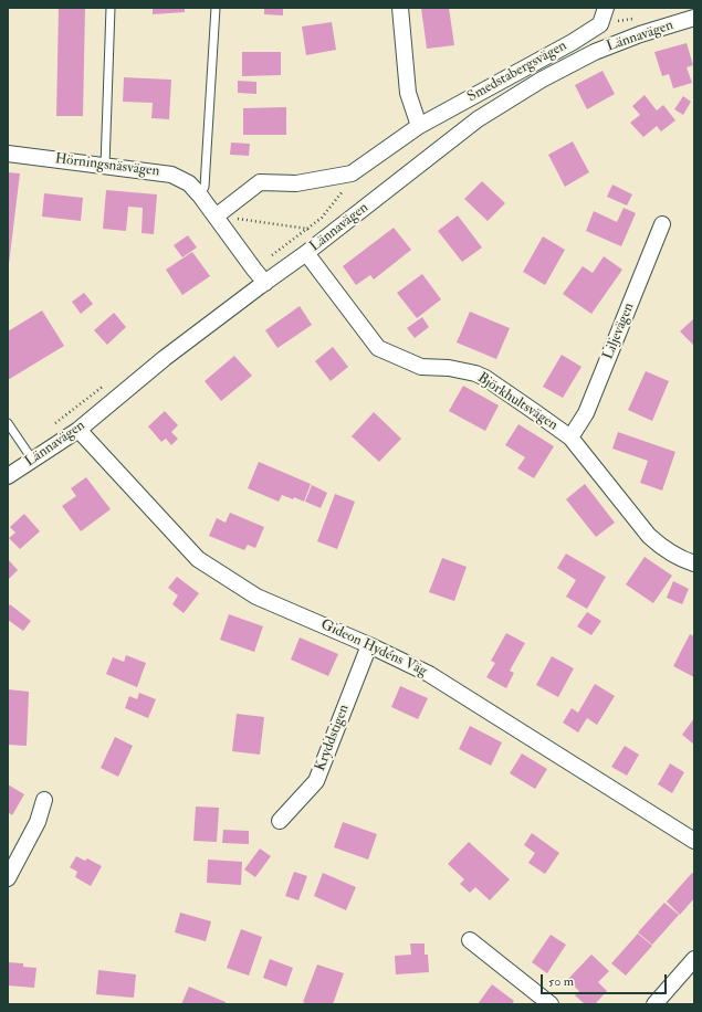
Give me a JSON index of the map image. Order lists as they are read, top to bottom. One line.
{"streets":{"street":["Lännavägen","Smedstabergsvägen","Hörningsnäsvägen","Liljevägen","Björkhultsvägen","Gideon Hydéns Väg","Kryddstigen"]},"crossings":[["Lännavägen","Hörningsnäsvägen"],["Lännavägen","Björkhultsvägen"],["Lännavägen","Gideon Hydéns Väg"],["Smedstabergsvägen","Hörningsnäsvägen"],["Liljevägen","Björkhultsvägen"],["Gideon Hydéns Väg","Kryddstigen"]],"scale_bar":"50 m"}
